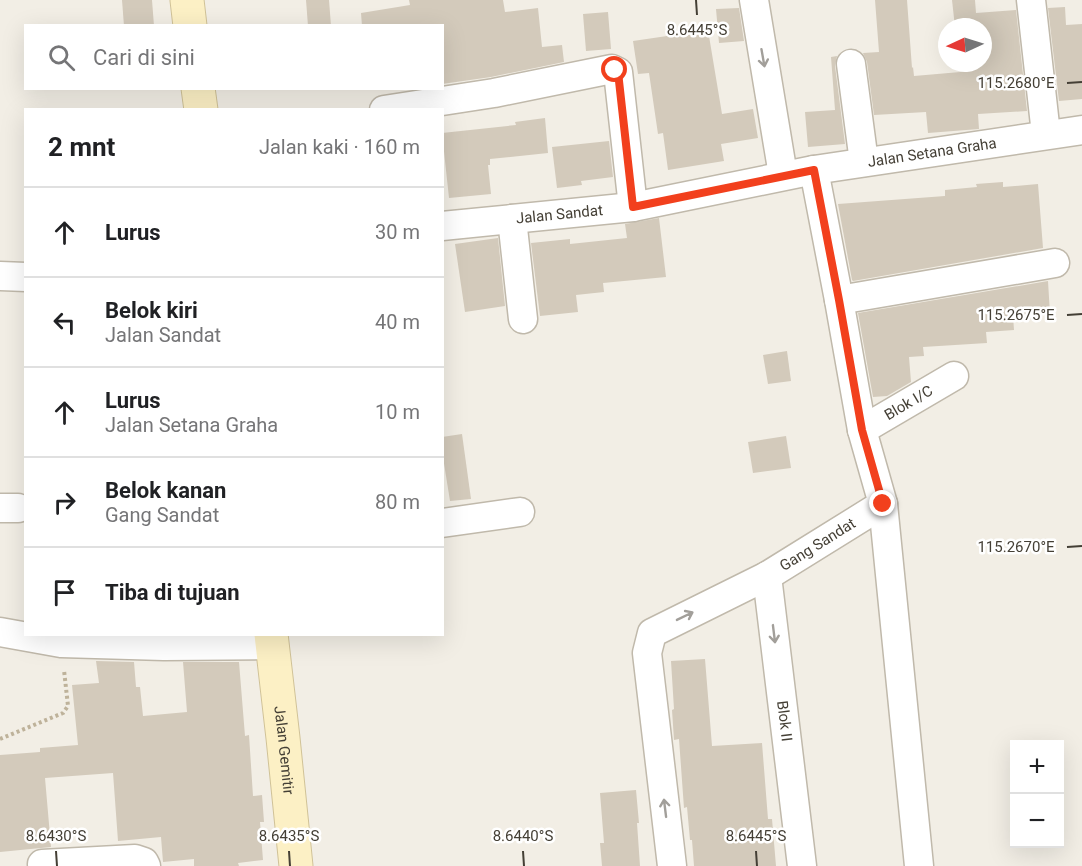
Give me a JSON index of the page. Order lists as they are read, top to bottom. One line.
{"streets":{"street":["Jalan Setana Graha","Jalan Sandat","Blok I/C","Gang Sandat","Blok II","Jalan Gemitir"]},"crossings":[["Jalan Setana Graha","Jalan Sandat"],["Gang Sandat","Blok II"]],"north":"left","page":{"search":"Cari di sini","heading":["2 mnt","Jalan kaki · 160 m"],"list":[["Lurus","30 m"],["Belok kiri","Jalan Sandat","40 m"],["Lurus","Jalan Setana Graha","10 m"],["Belok kanan","Gang Sandat","80 m"],"Tiba di tujuan"],"map_buttons":["+","−"]},"coordinates":["8.6445°S","115.2680°E","115.2675°E","115.2670°E","8.6430°S","8.6435°S","8.6440°S"]}
